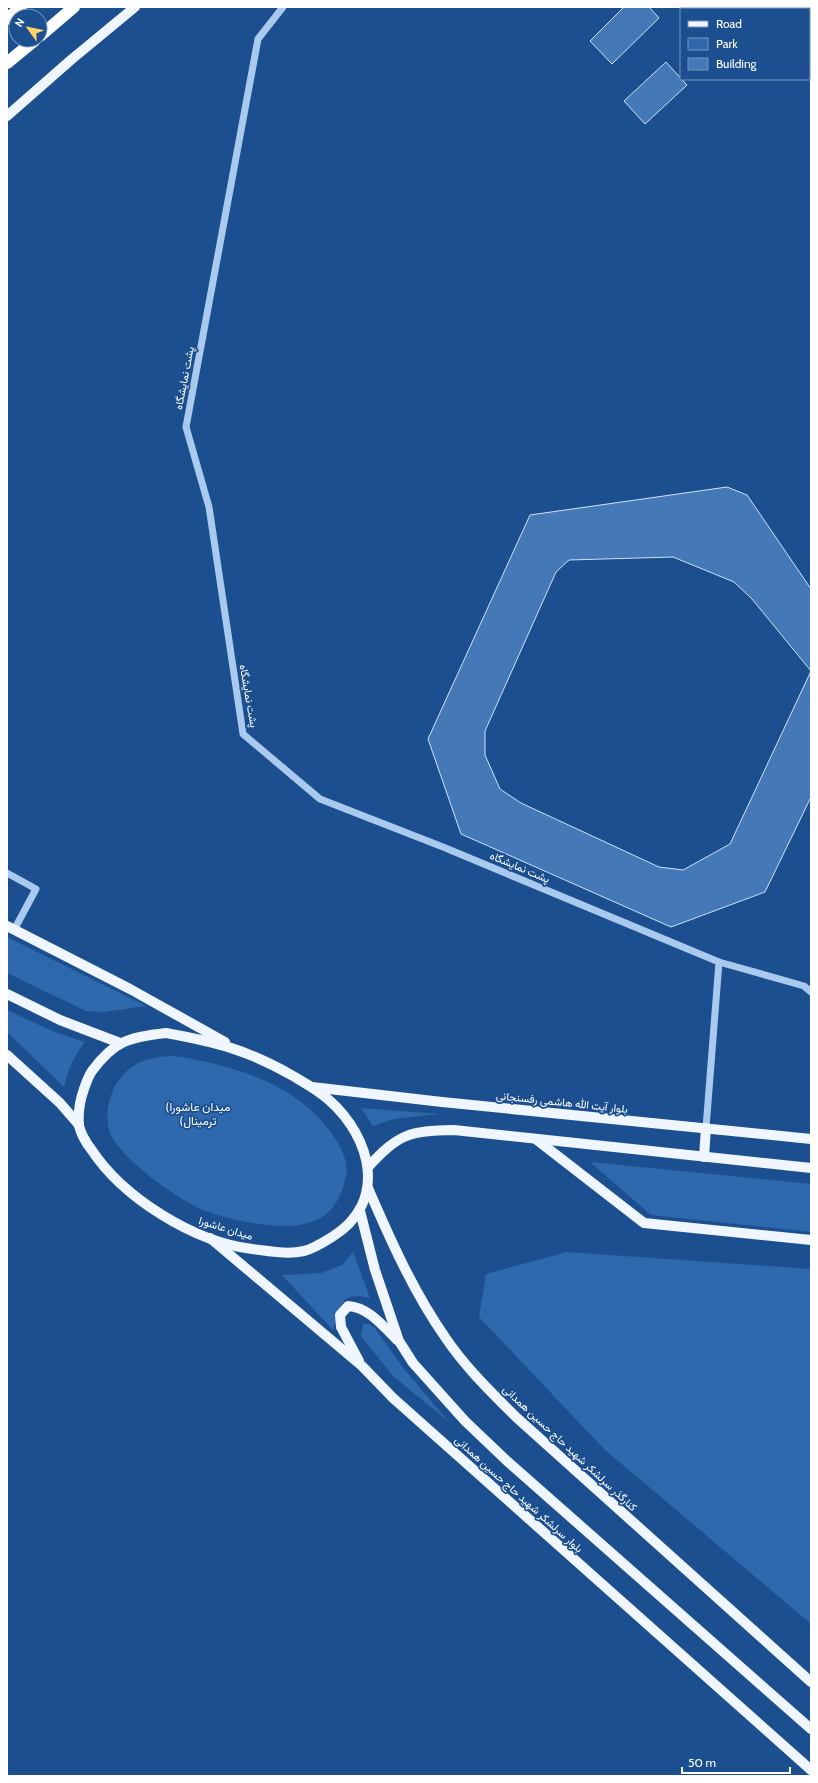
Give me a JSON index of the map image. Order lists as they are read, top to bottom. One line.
{"streets":{"main road":["بلوار آیت الله هاشمی رفسنجانی","میدان عاشورا","کنارگذر سرلشکر شهید حاج حسین همدانی","بلوار سرلشکر شهید حاج حسین همدانی"],"street":["پشت نمایشگاه"]},"crossings":[["بلوار آیت الله هاشمی رفسنجانی","میدان عاشورا"],["میدان عاشورا","کنارگذر سرلشکر شهید حاج حسین همدانی"],["میدان عاشورا","بلوار سرلشکر شهید حاج حسین همدانی"]],"districts":["(میدان عاشورا (ترمینال"],"legend":["Road","Park","Building"],"scale_bar":"50 m","north":"top left"}
